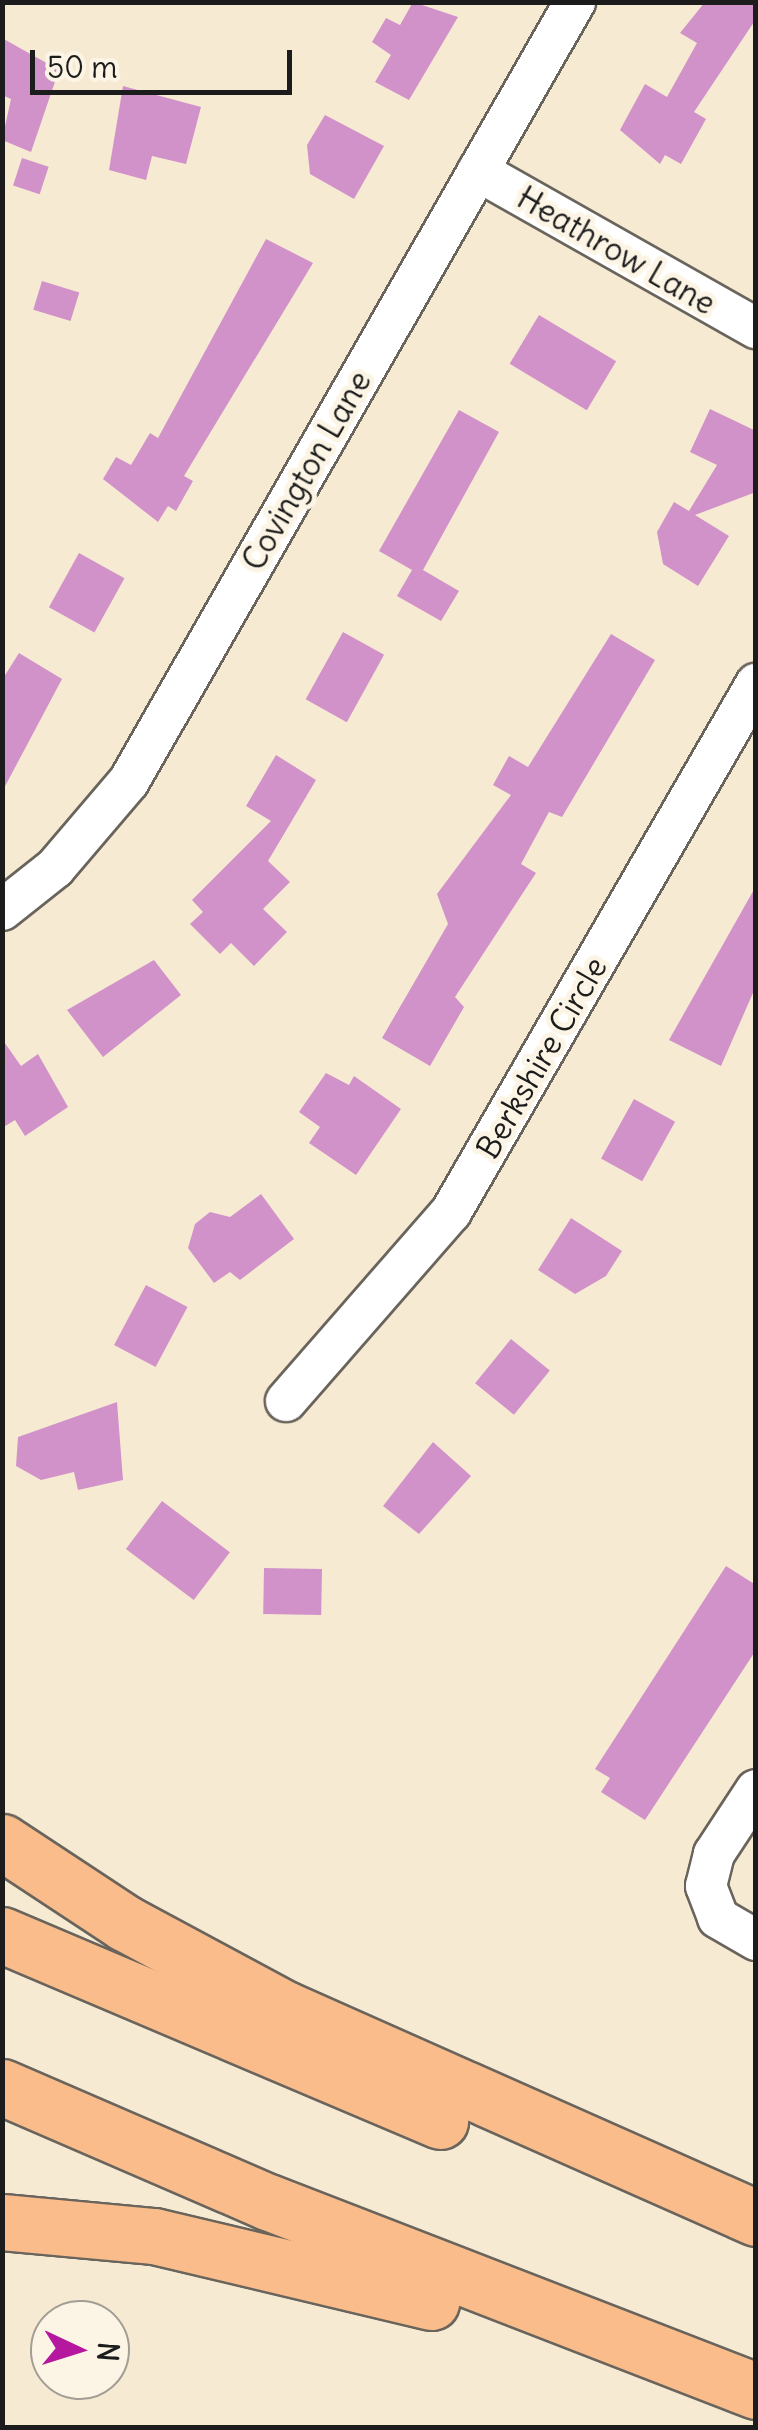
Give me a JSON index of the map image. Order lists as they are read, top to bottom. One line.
{"streets":{"street":["Heathrow Lane","Covington Lane","Berkshire Circle"]},"crossings":[["Heathrow Lane","Covington Lane"]],"scale_bar":"50 m","north":"right"}
